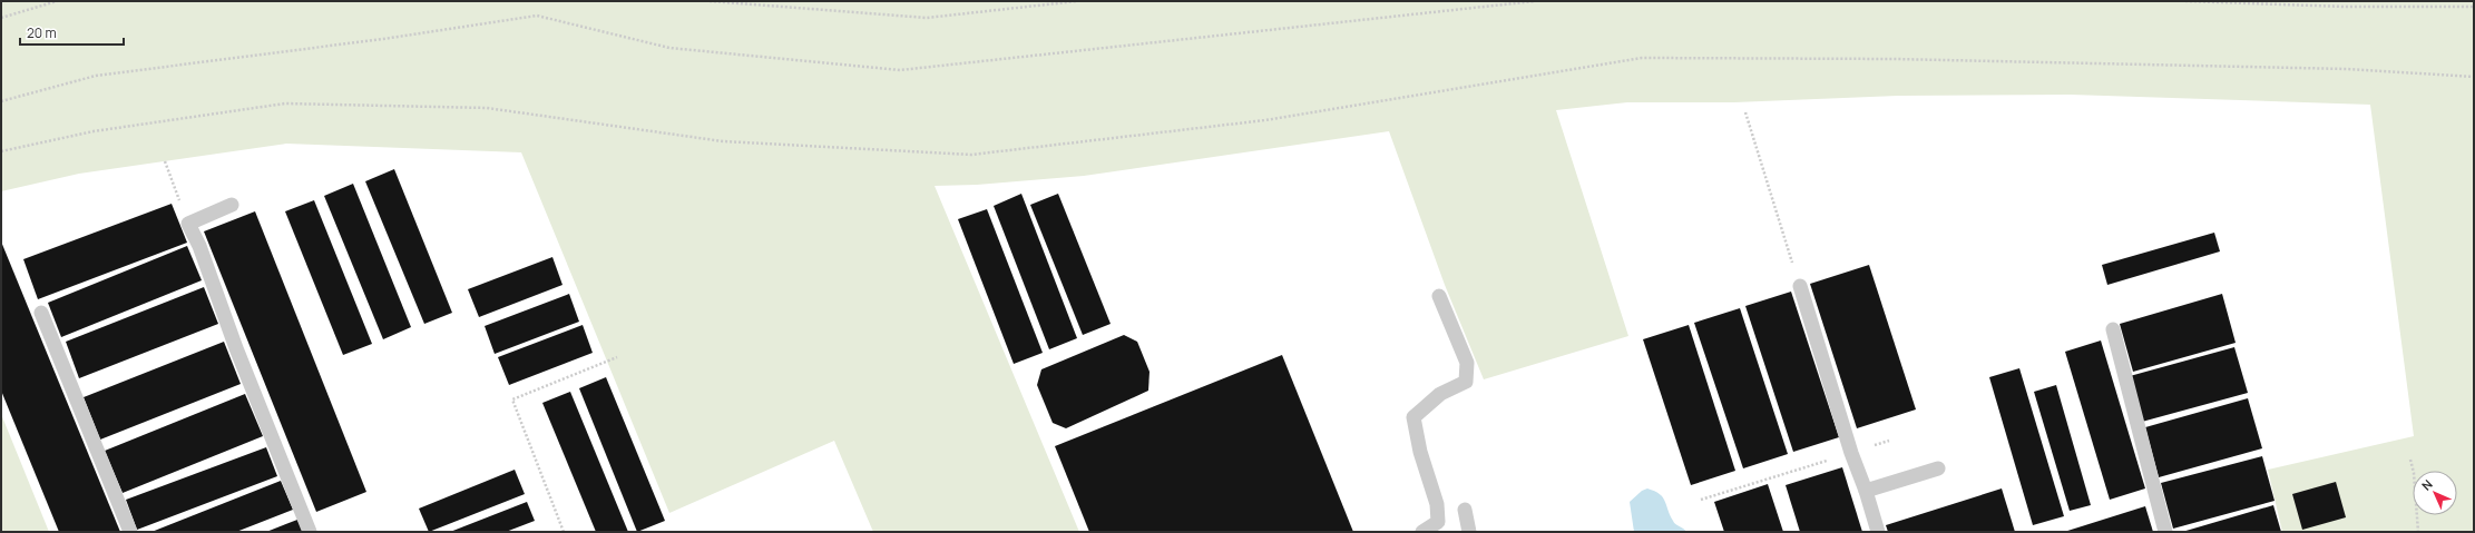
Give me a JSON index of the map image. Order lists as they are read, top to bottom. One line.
{"scale_bar":"20 m","north":"top left"}
